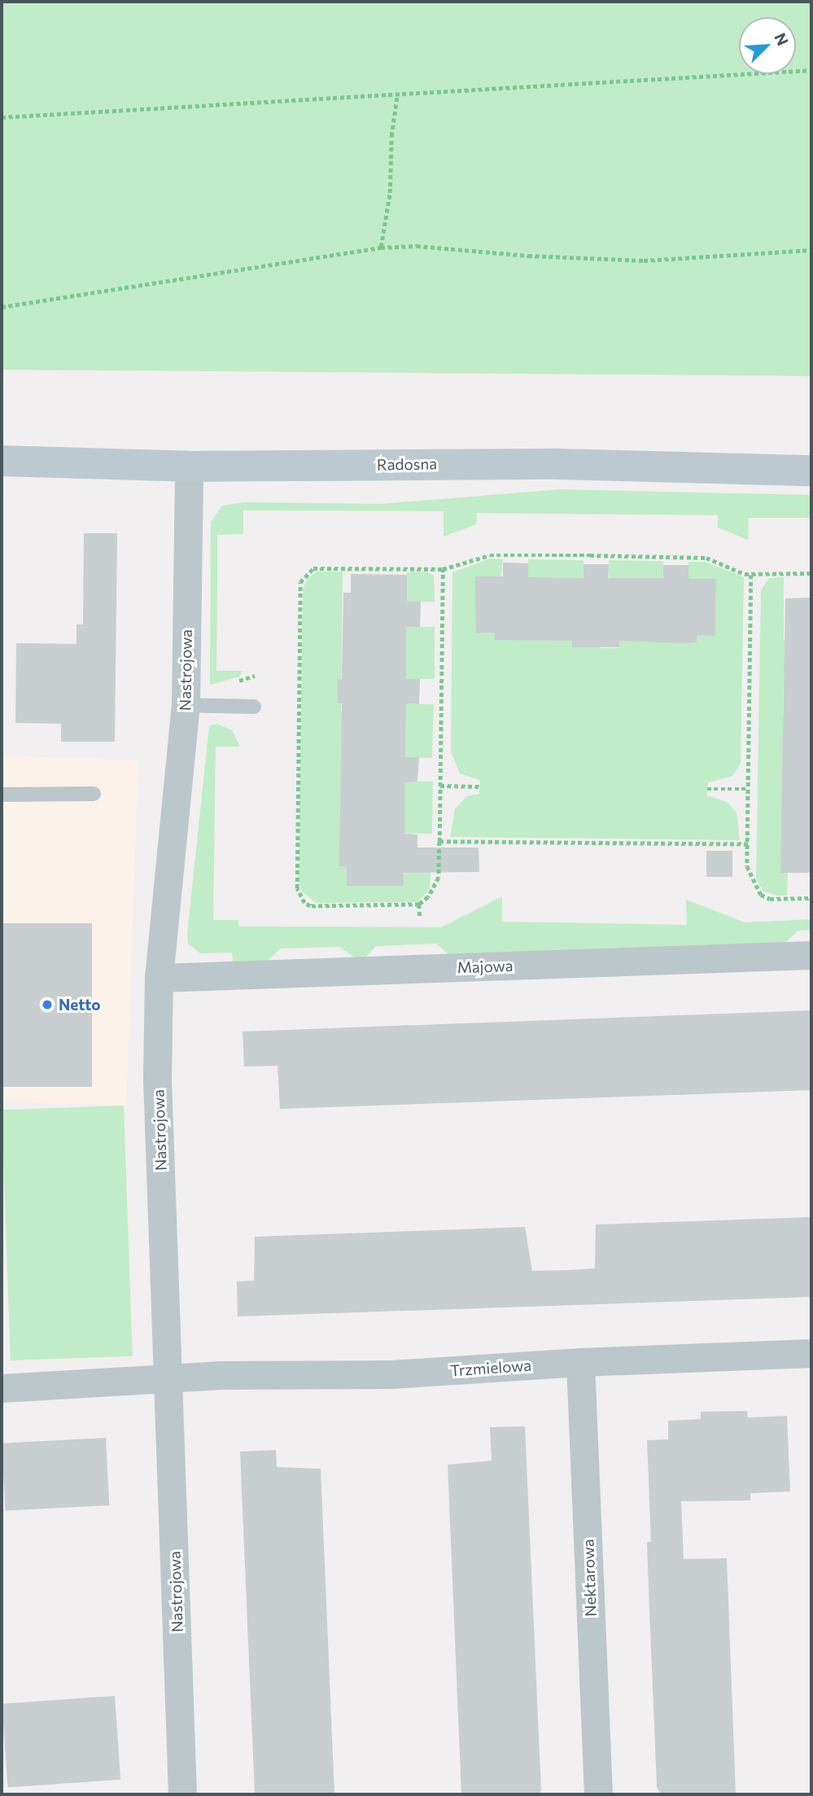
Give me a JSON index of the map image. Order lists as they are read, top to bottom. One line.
{"streets":{"street":["Radosna","Nastrojowa","Majowa","Trzmielowa","Nektarowa"]},"crossings":[["Radosna","Nastrojowa"],["Nastrojowa","Majowa"],["Nastrojowa","Trzmielowa"],["Trzmielowa","Nektarowa"]],"places":["Netto"],"north":"top right"}
